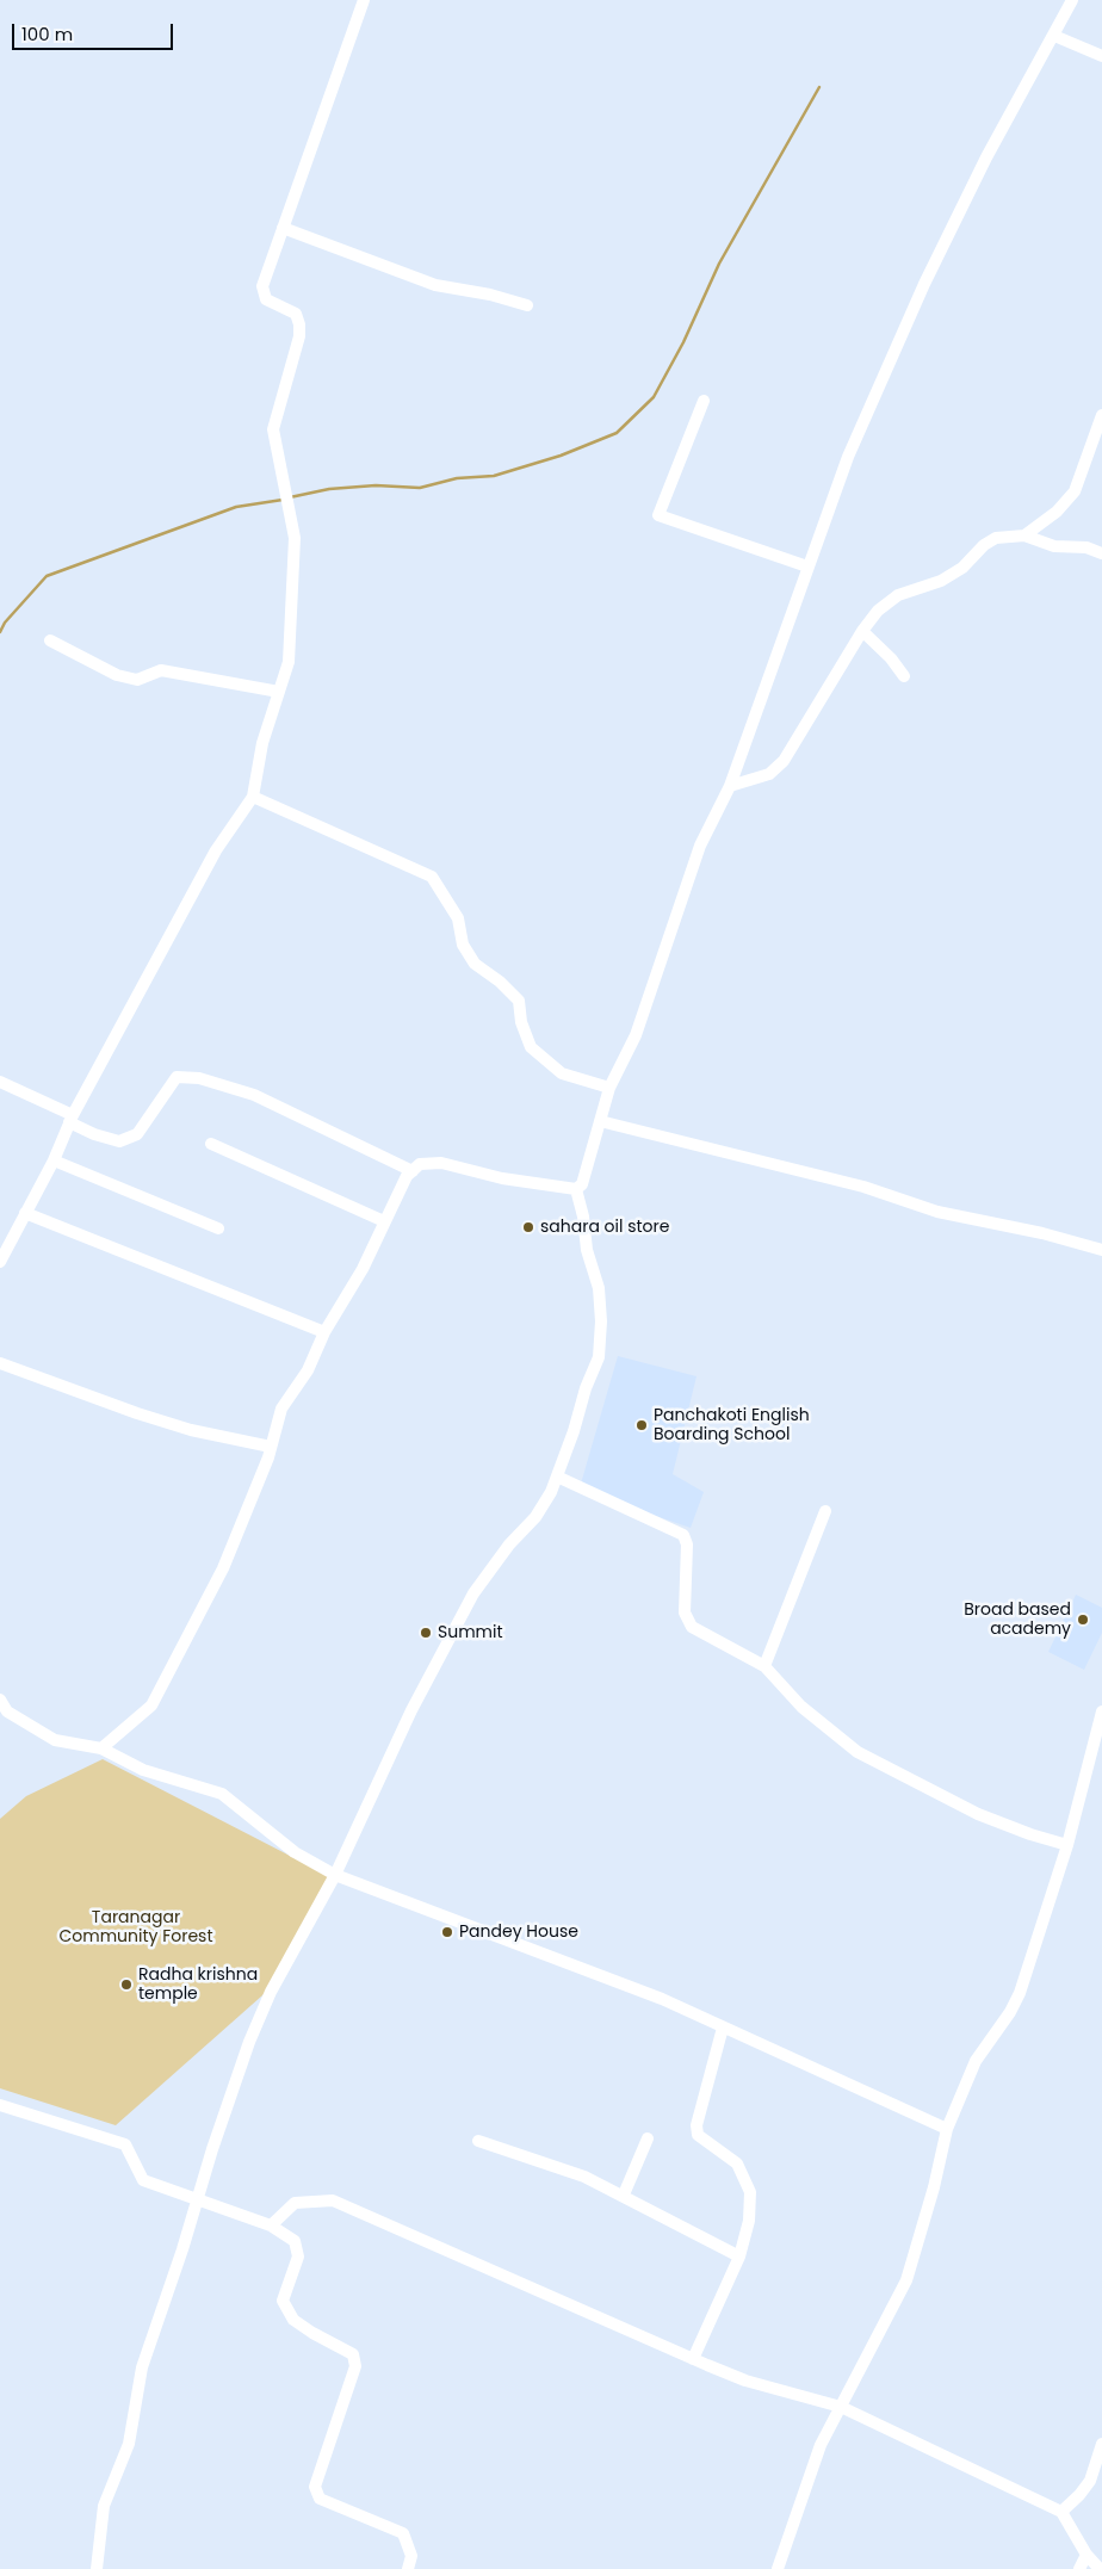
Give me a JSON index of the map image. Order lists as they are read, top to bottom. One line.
{"parks":["Taranagar Community Forest"],"places":["sahara oil store","Panchakoti English Boarding School","Broad based academy","Summit","Pandey House","Radha krishna temple"],"scale_bar":"100 m"}
